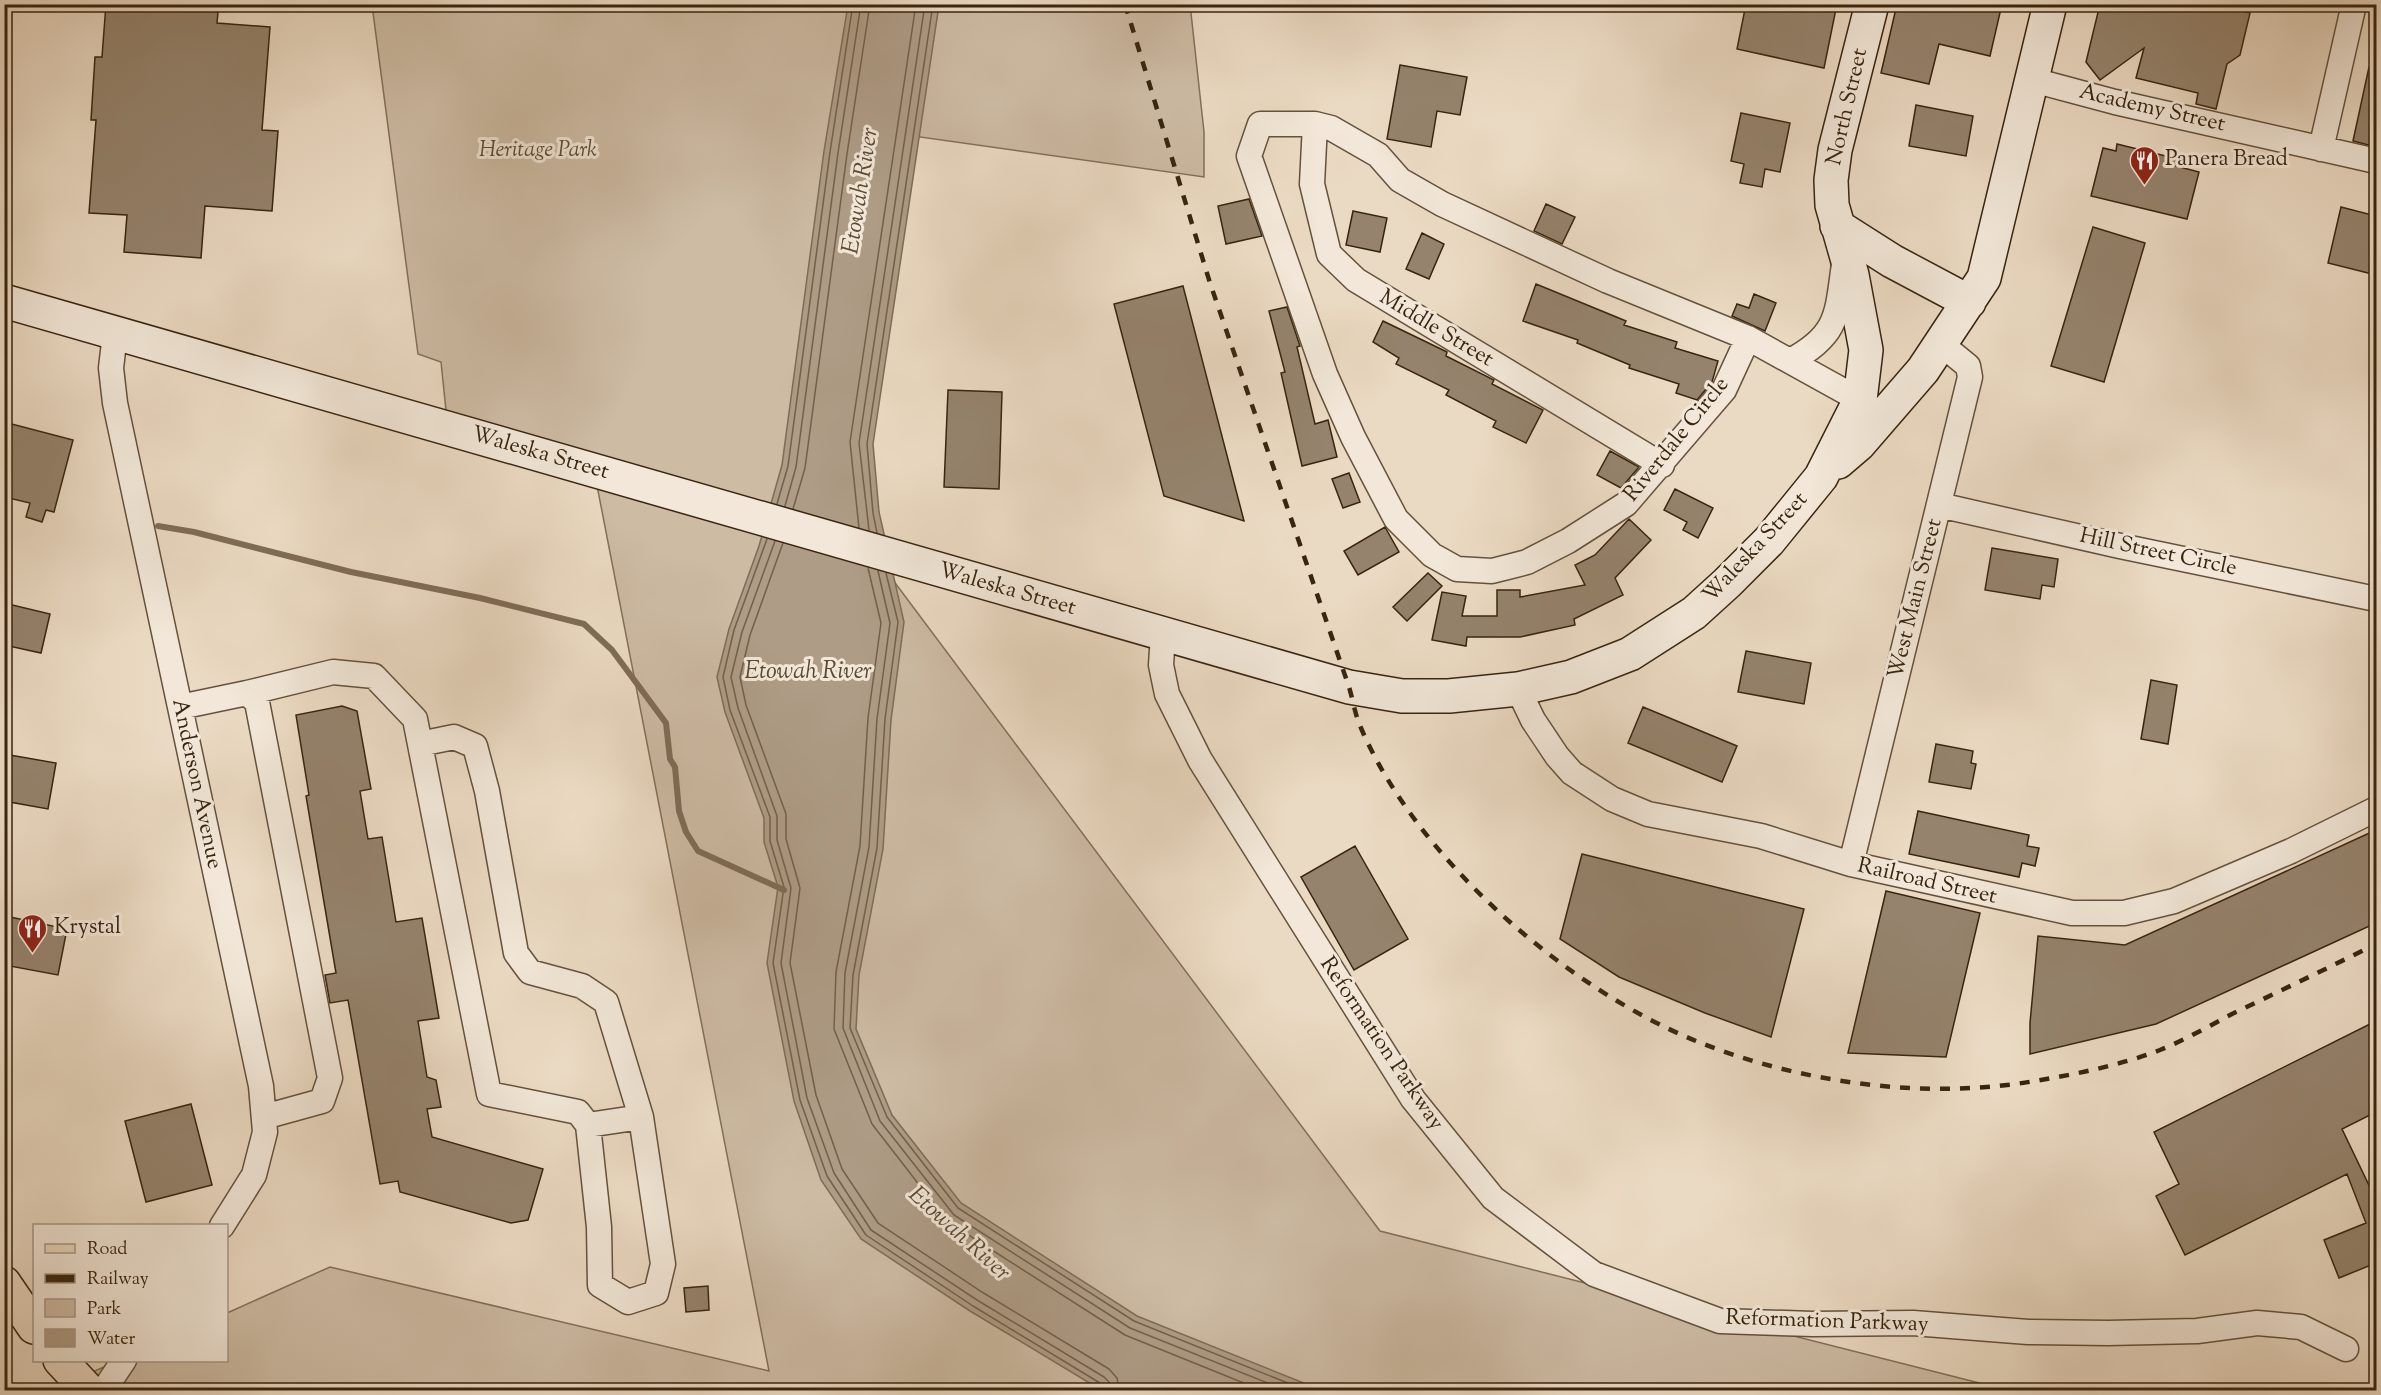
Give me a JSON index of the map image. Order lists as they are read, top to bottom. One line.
{"streets":{"main road":["North Street","Waleska Street"],"street":["Academy Street","Middle Street","Riverdale Circle","Hill Street Circle","West Main Street","Anderson Avenue","Railroad Street","Reformation Parkway"]},"crossings":[["North Street","Waleska Street"],["Middle Street","Riverdale Circle"],["Waleska Street","Anderson Avenue"],["Waleska Street","Railroad Street"],["Waleska Street","Reformation Parkway"],["Hill Street Circle","West Main Street"],["West Main Street","Railroad Street"]],"water":["Etowah River"],"parks":["Heritage Park"],"places":{"restaurant":["Panera Bread","Krystal"]},"legend":["Road","Railway","Park","Water"]}
